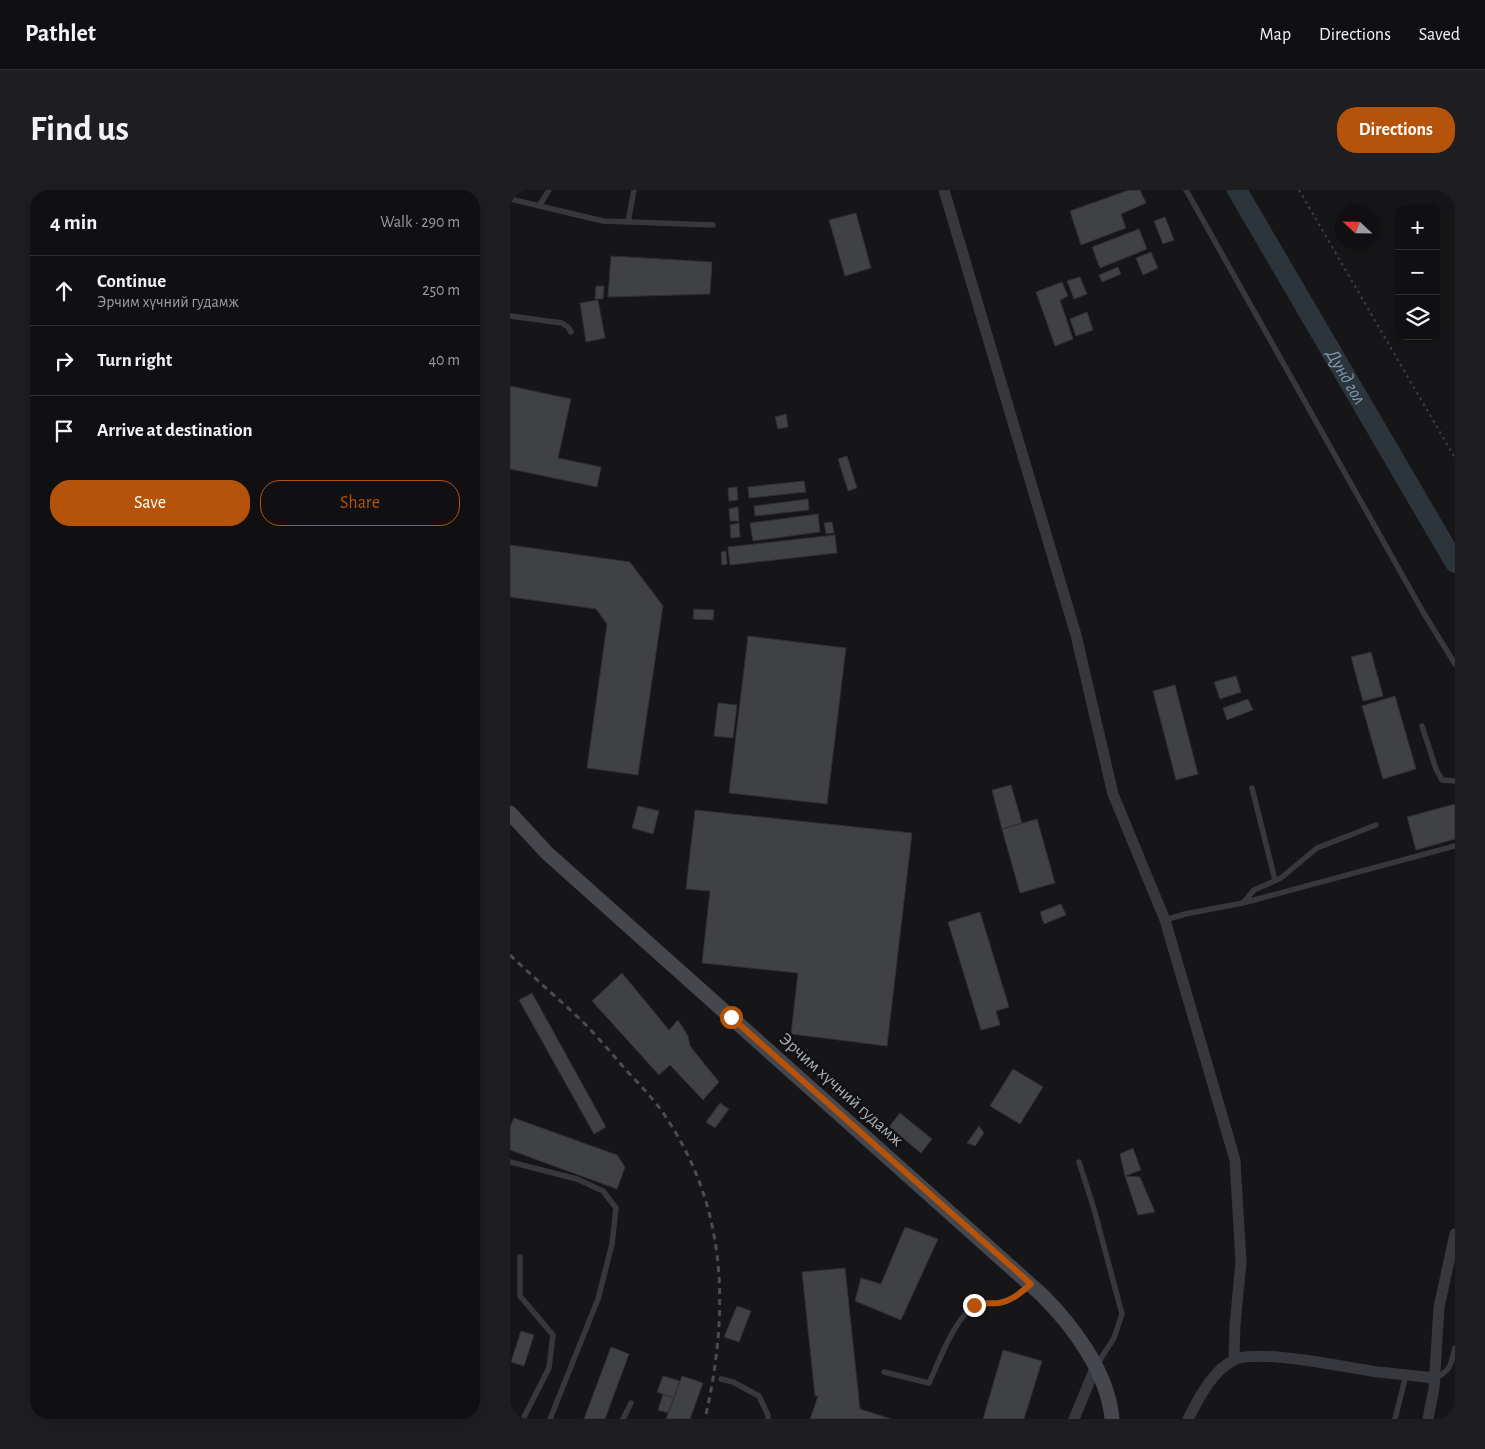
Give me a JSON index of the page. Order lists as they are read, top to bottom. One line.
{"streets":{"main road":["Эрчим хүчний гудамж"]},"water":["Дунд гол"],"north":"left","page":{"header":"Pathlet","nav":["Map","Directions","Saved"],"buttons":["Directions",["Save","Share"]],"title":"Find us","heading":["4 min","Walk · 290 m"],"map_buttons":["+","−"],"list":[["Continue","Эрчим хүчний гудамж","250 m"],["Turn right","40 m"],"Arrive at destination"]}}
